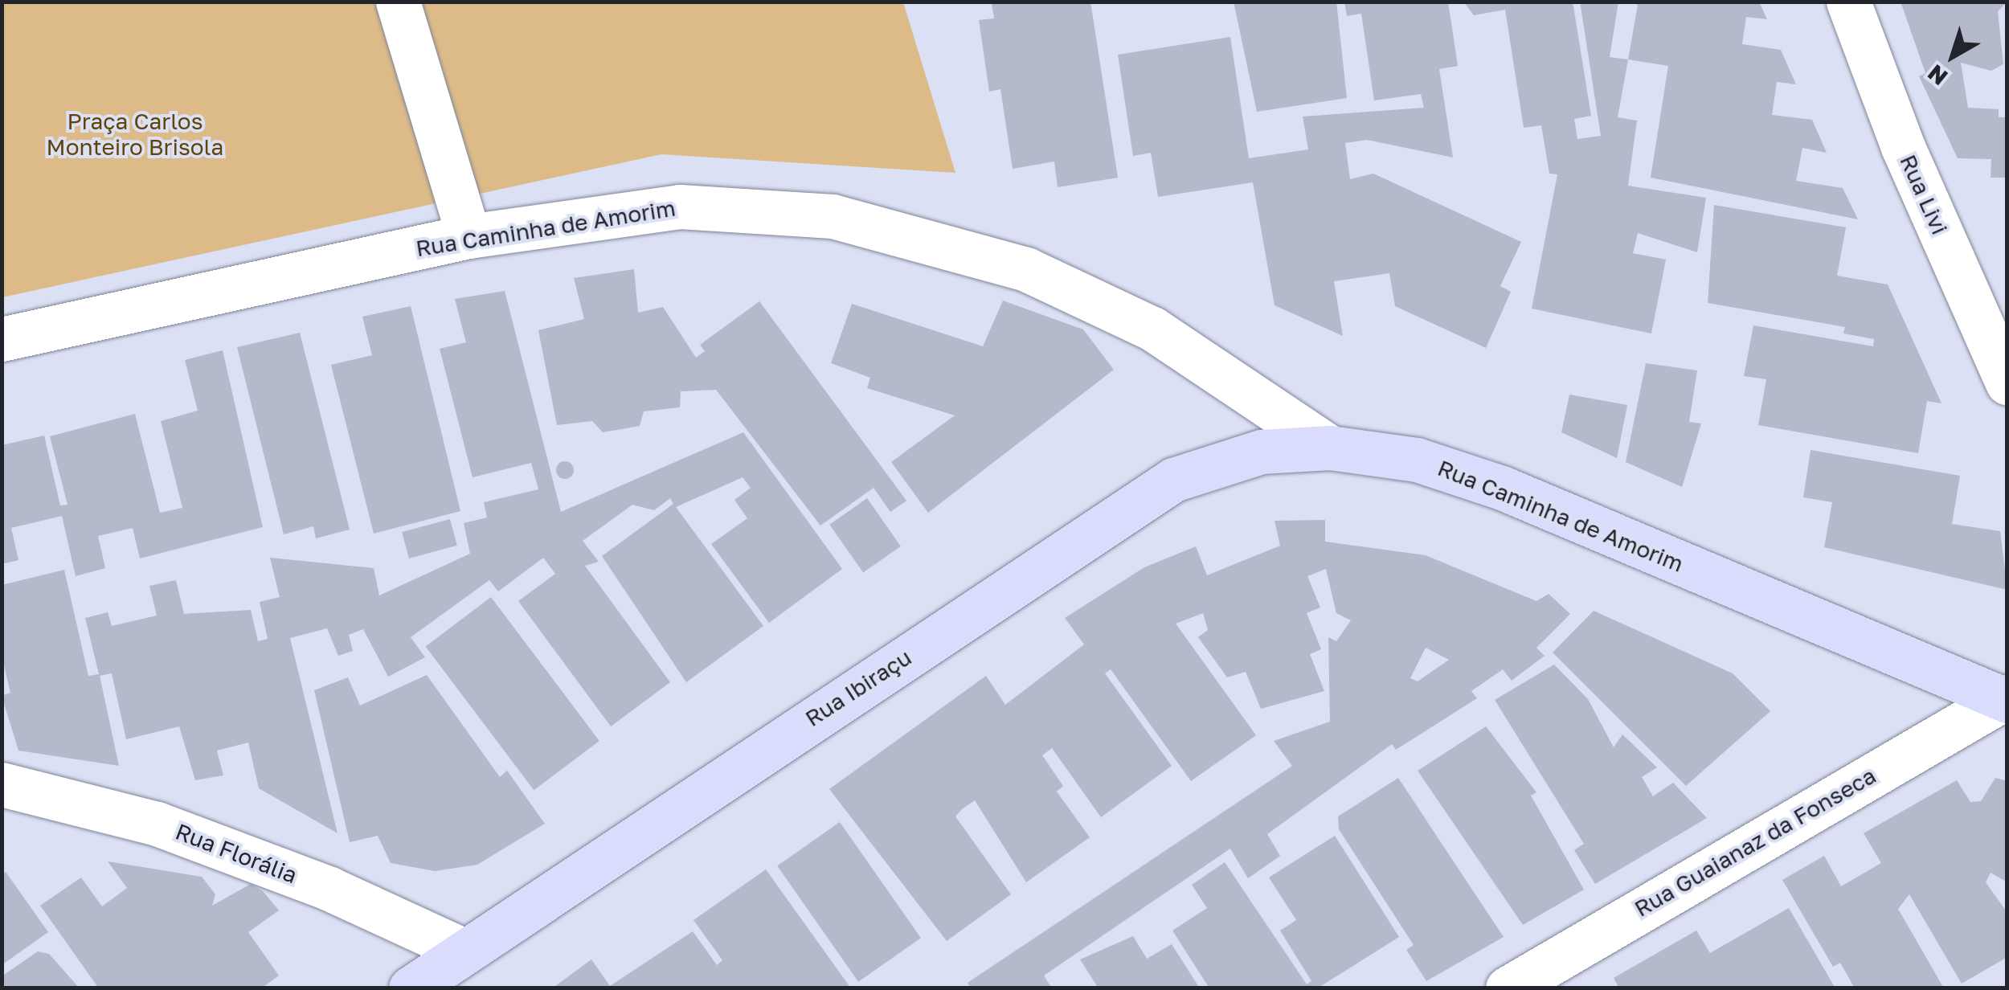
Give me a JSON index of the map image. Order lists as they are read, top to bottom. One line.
{"streets":{"street":["Rua Livi","Rua Caminha de Amorim","Rua Ibiraçu","Rua Guaianaz da Fonseca","Rua Florália"]},"crossings":[["Rua Caminha de Amorim","Rua Ibiraçu"],["Rua Caminha de Amorim","Rua Guaianaz da Fonseca"],["Rua Ibiraçu","Rua Florália"]],"parks":["Praça Carlos Monteiro Brisola"],"north":"bottom left"}
